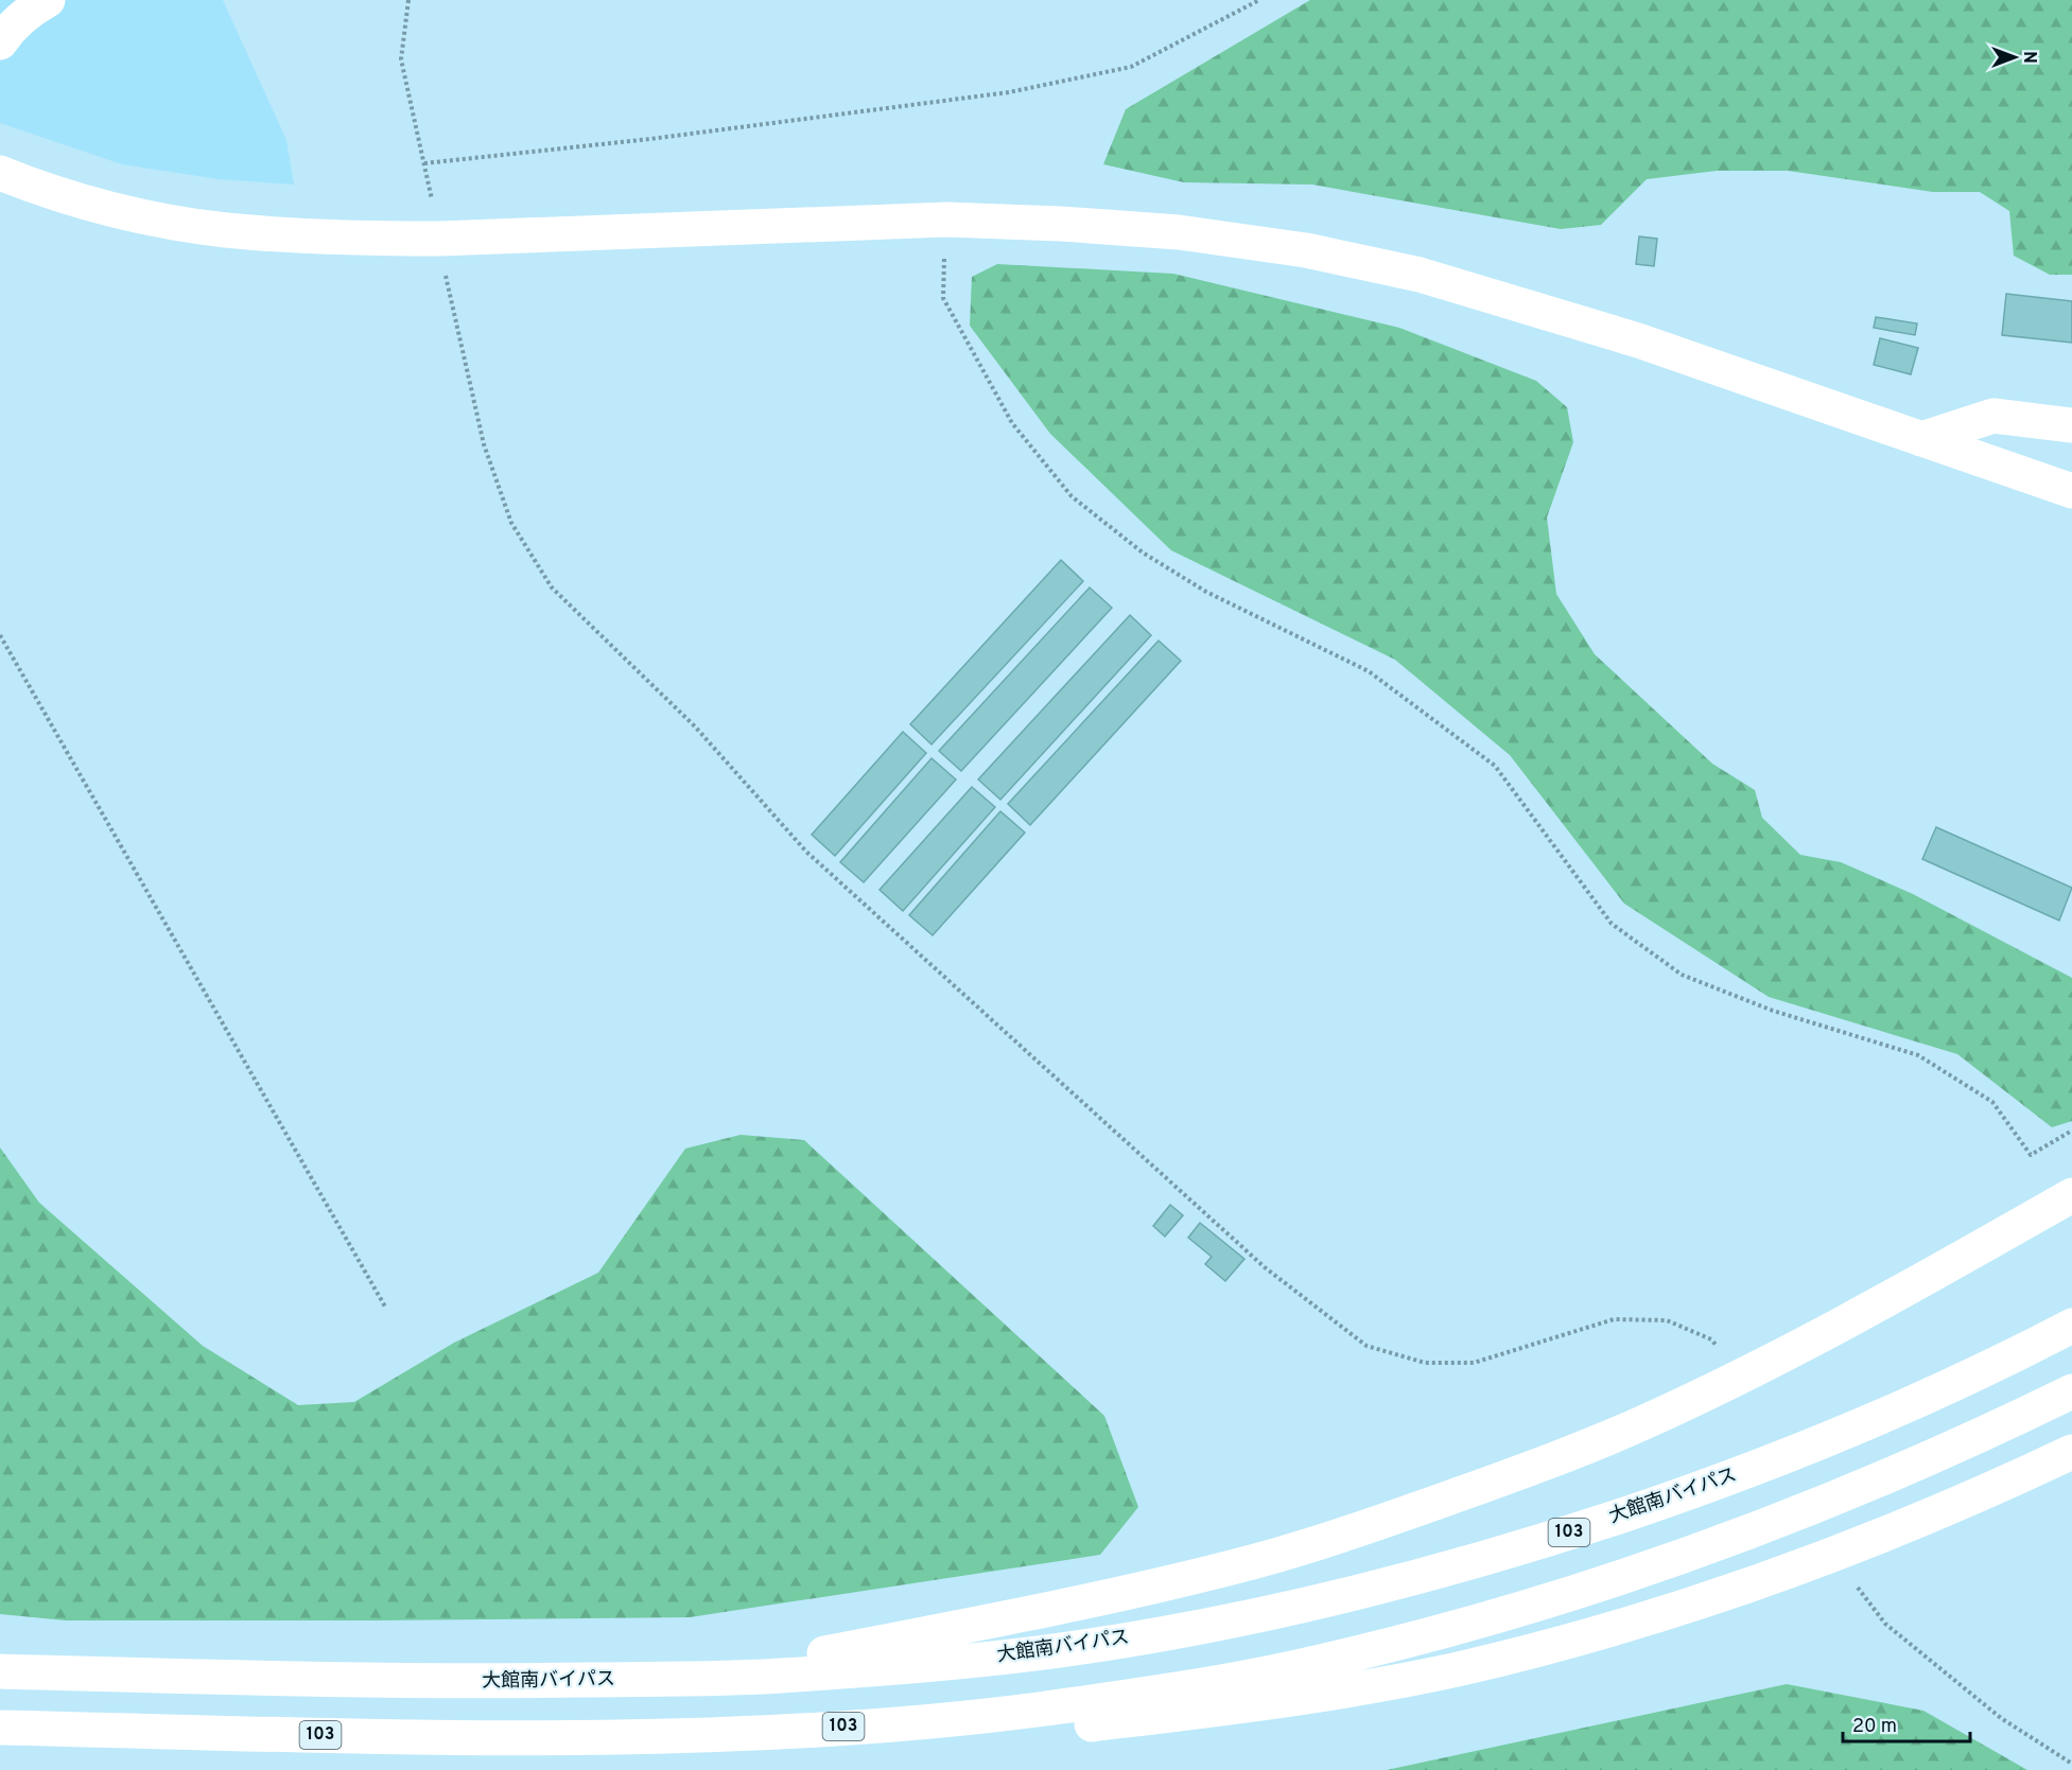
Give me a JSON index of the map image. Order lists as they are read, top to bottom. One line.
{"streets":{"main road":["大館南バイパス","103"]},"scale_bar":"20 m","north":"right"}
